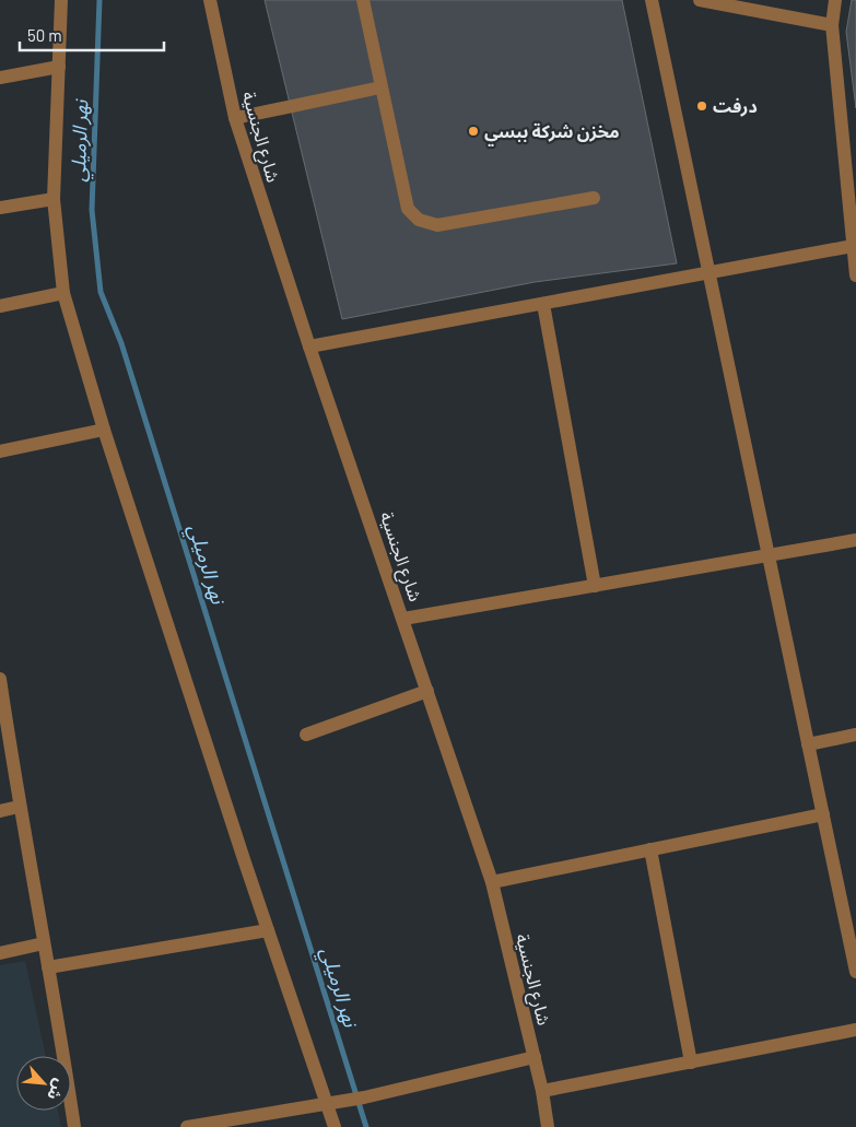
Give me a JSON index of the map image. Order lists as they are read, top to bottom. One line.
{"streets":{"street":["شارع الجنسية"]},"water":["نهر الرميلي"],"places":["درفت","مخزن شركة ببسي"],"scale_bar":"50 m","north":"bottom right"}
